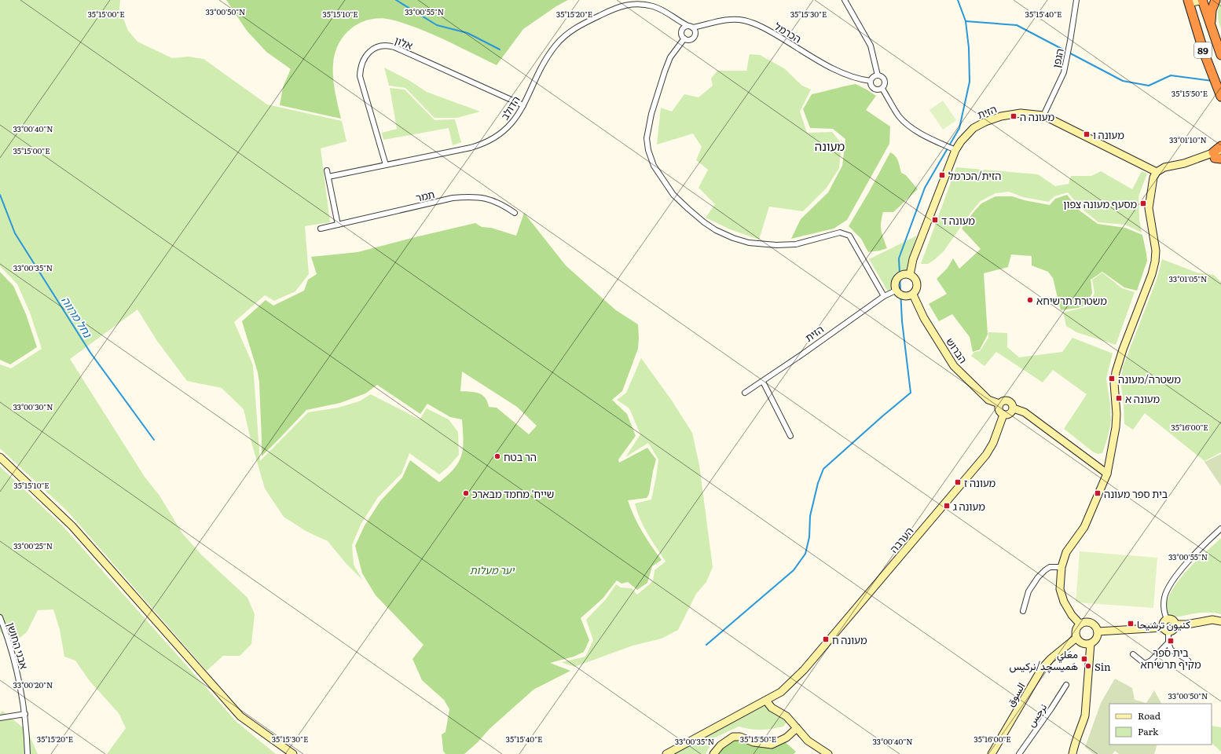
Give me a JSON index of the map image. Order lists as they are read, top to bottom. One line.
{"streets":{"highway":["89"],"main road":["הזית","הברוש","הערבה","السوق"],"street":["הכרמל","אלון","הגפן","הדולב","תמר","אבני החושן","نرجس"]},"crossings":[["הכרמל","הדולב"],["אלון","הדולב"],["הגפן","הזית"],["הזית","הברוש"],["הברוש","הערבה"]],"districts":["מעונה"],"water":["נחל מרווה"],"parks":["יער מעלות"],"places":{"transit":["מעונה ה","מעונה ו","הזית/הכרמל","מסעף מעונה צפון","מעונה ד","משטרה/מעונה","מעונה א","מעונה ז","בית ספר מעונה","מעונה ג","كنيون ترشيحا","מעונה ח","בית ספר מקיף תרשיחא","معَلي هَميسچد/نركيس"],"other":["משטרת תרשיחא","הר בטח","שייח' מחמד מבארכ","Sin"]},"legend":["Road","Park"],"coordinates":["33°00'50\"N","33°00'55\"N","35°15'00\"E","35°15'10\"E","35°15'20\"E","35°15'30\"E","35°15'40\"E","35°15'50\"E","33°00'40\"N","33°01'10\"N","33°00'35\"N","33°01'05\"N","33°00'30\"N","35°16'00\"E","33°00'25\"N","33°00'20\"N"]}
